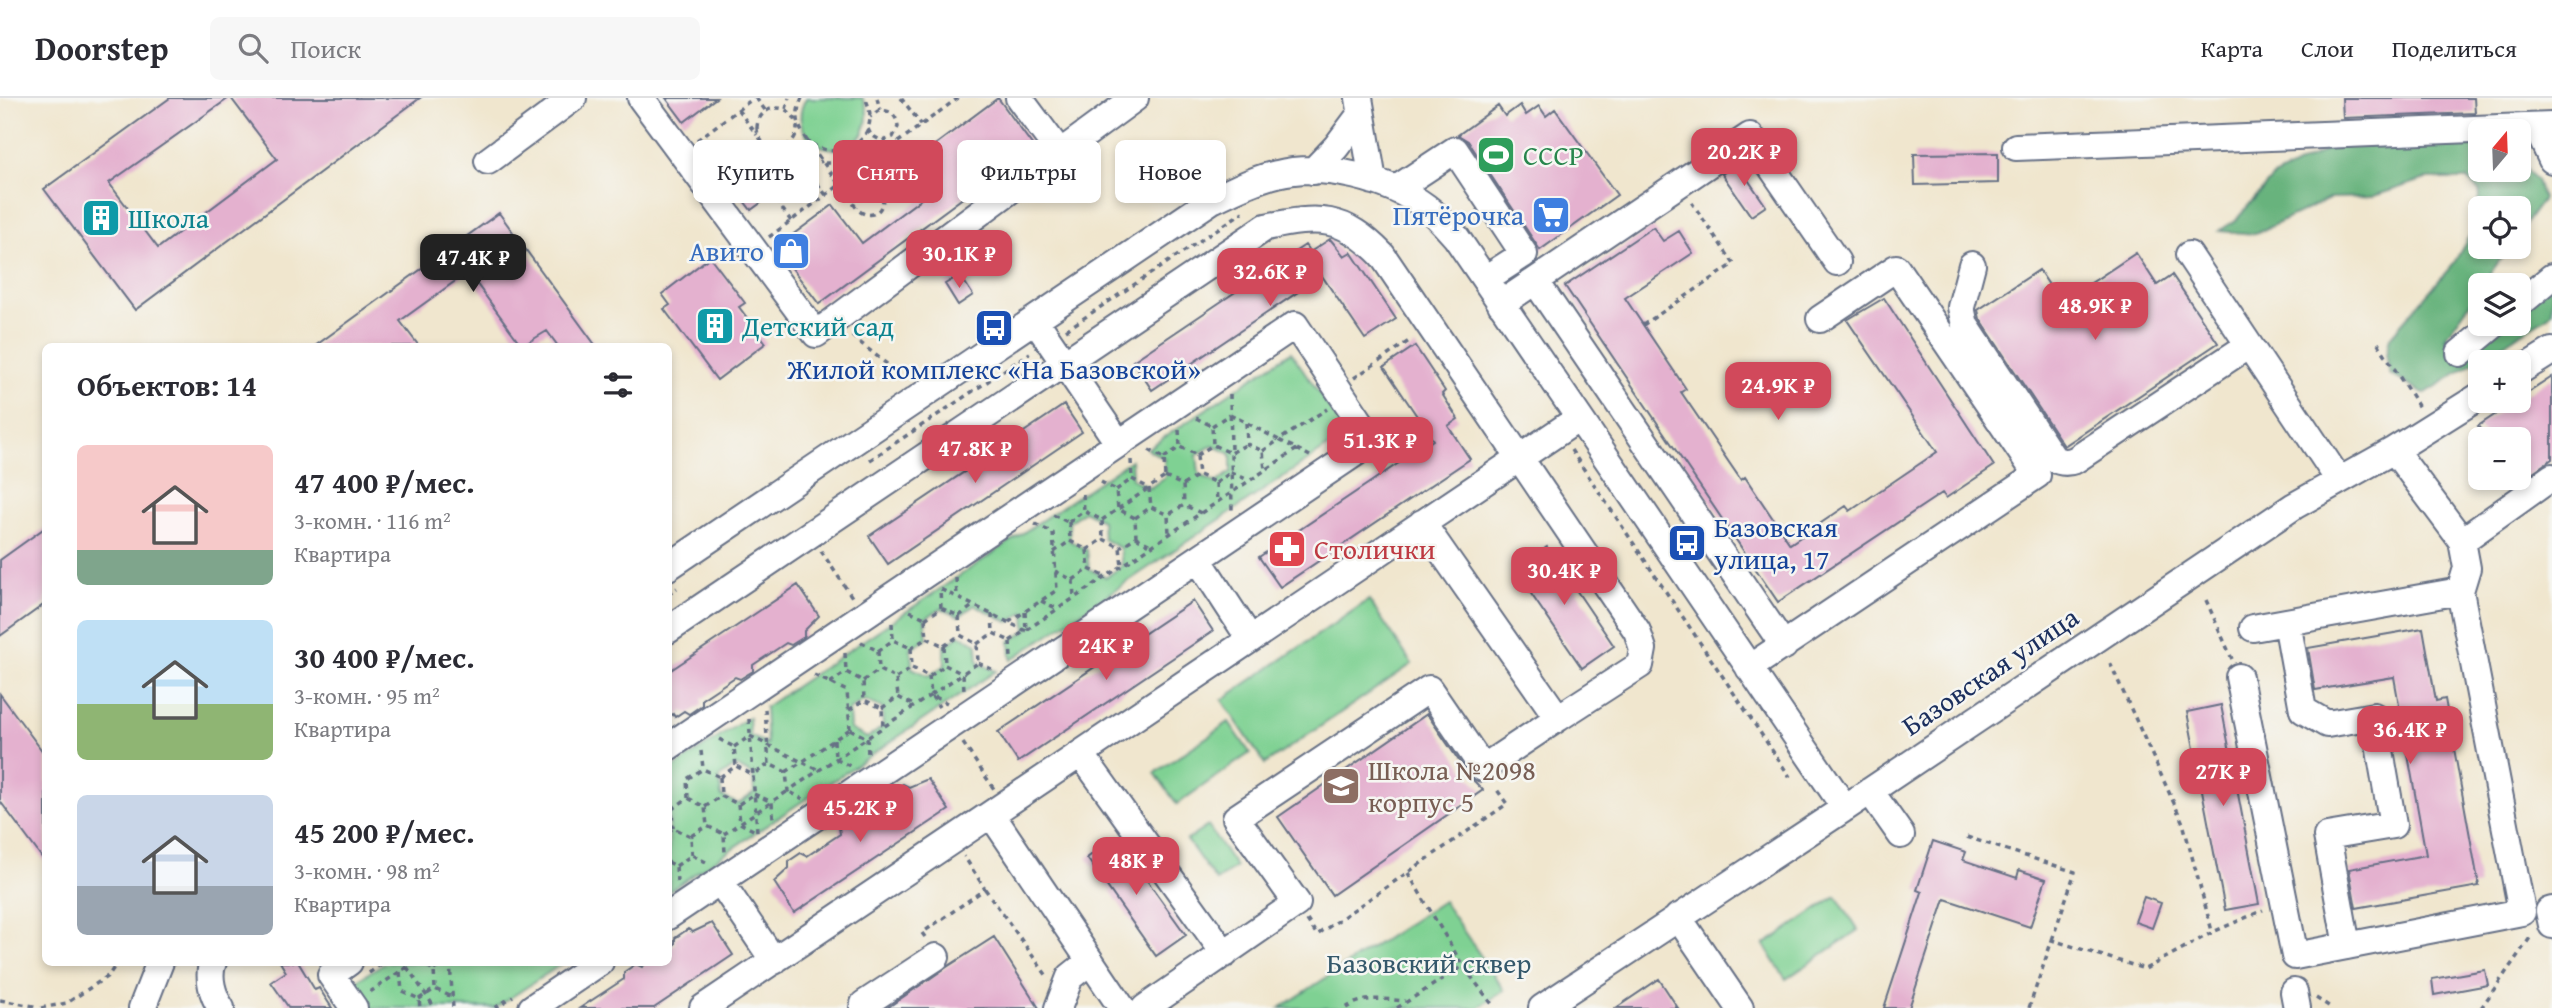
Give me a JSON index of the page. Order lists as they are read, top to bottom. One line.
{"streets":{"street":["Базовская улица"]},"parks":["Базовский сквер"],"places":{"sports":["СССР"],"supermarket":["Пятёрочка"],"building":["Школа","Детский сад"],"shop":["Авито"],"bus stop":["Жилой комплекс «На Базовской»","Базовская улица, 17"],"pharmacy":["Столички"],"school or university":["Школа №2098 корпус 5"]},"north":"top","page":{"header":"Doorstep","search":"Поиск","nav":["Карта","Слои","Поделиться"],"map_buttons":["+","−"],"price":["20.2K ₽","30.1K ₽","47.4K ₽","32.6K ₽","48.9K ₽","24.9K ₽","51.3K ₽","47.8K ₽","30.4K ₽","24K ₽","36.4K ₽","27K ₽","45.2K ₽","48K ₽"],"chip":["Купить","Снять","Фильтры","Новое"],"heading":"Объектов: 14","list":[{"name":"47 400 ₽/мес.","note":"3-комн. · 116 m² · Квартира"},{"name":"30 400 ₽/мес.","note":"3-комн. · 95 m² · Квартира"},{"name":"45 200 ₽/мес.","note":"3-комн. · 98 m² · Квартира"}]}}
